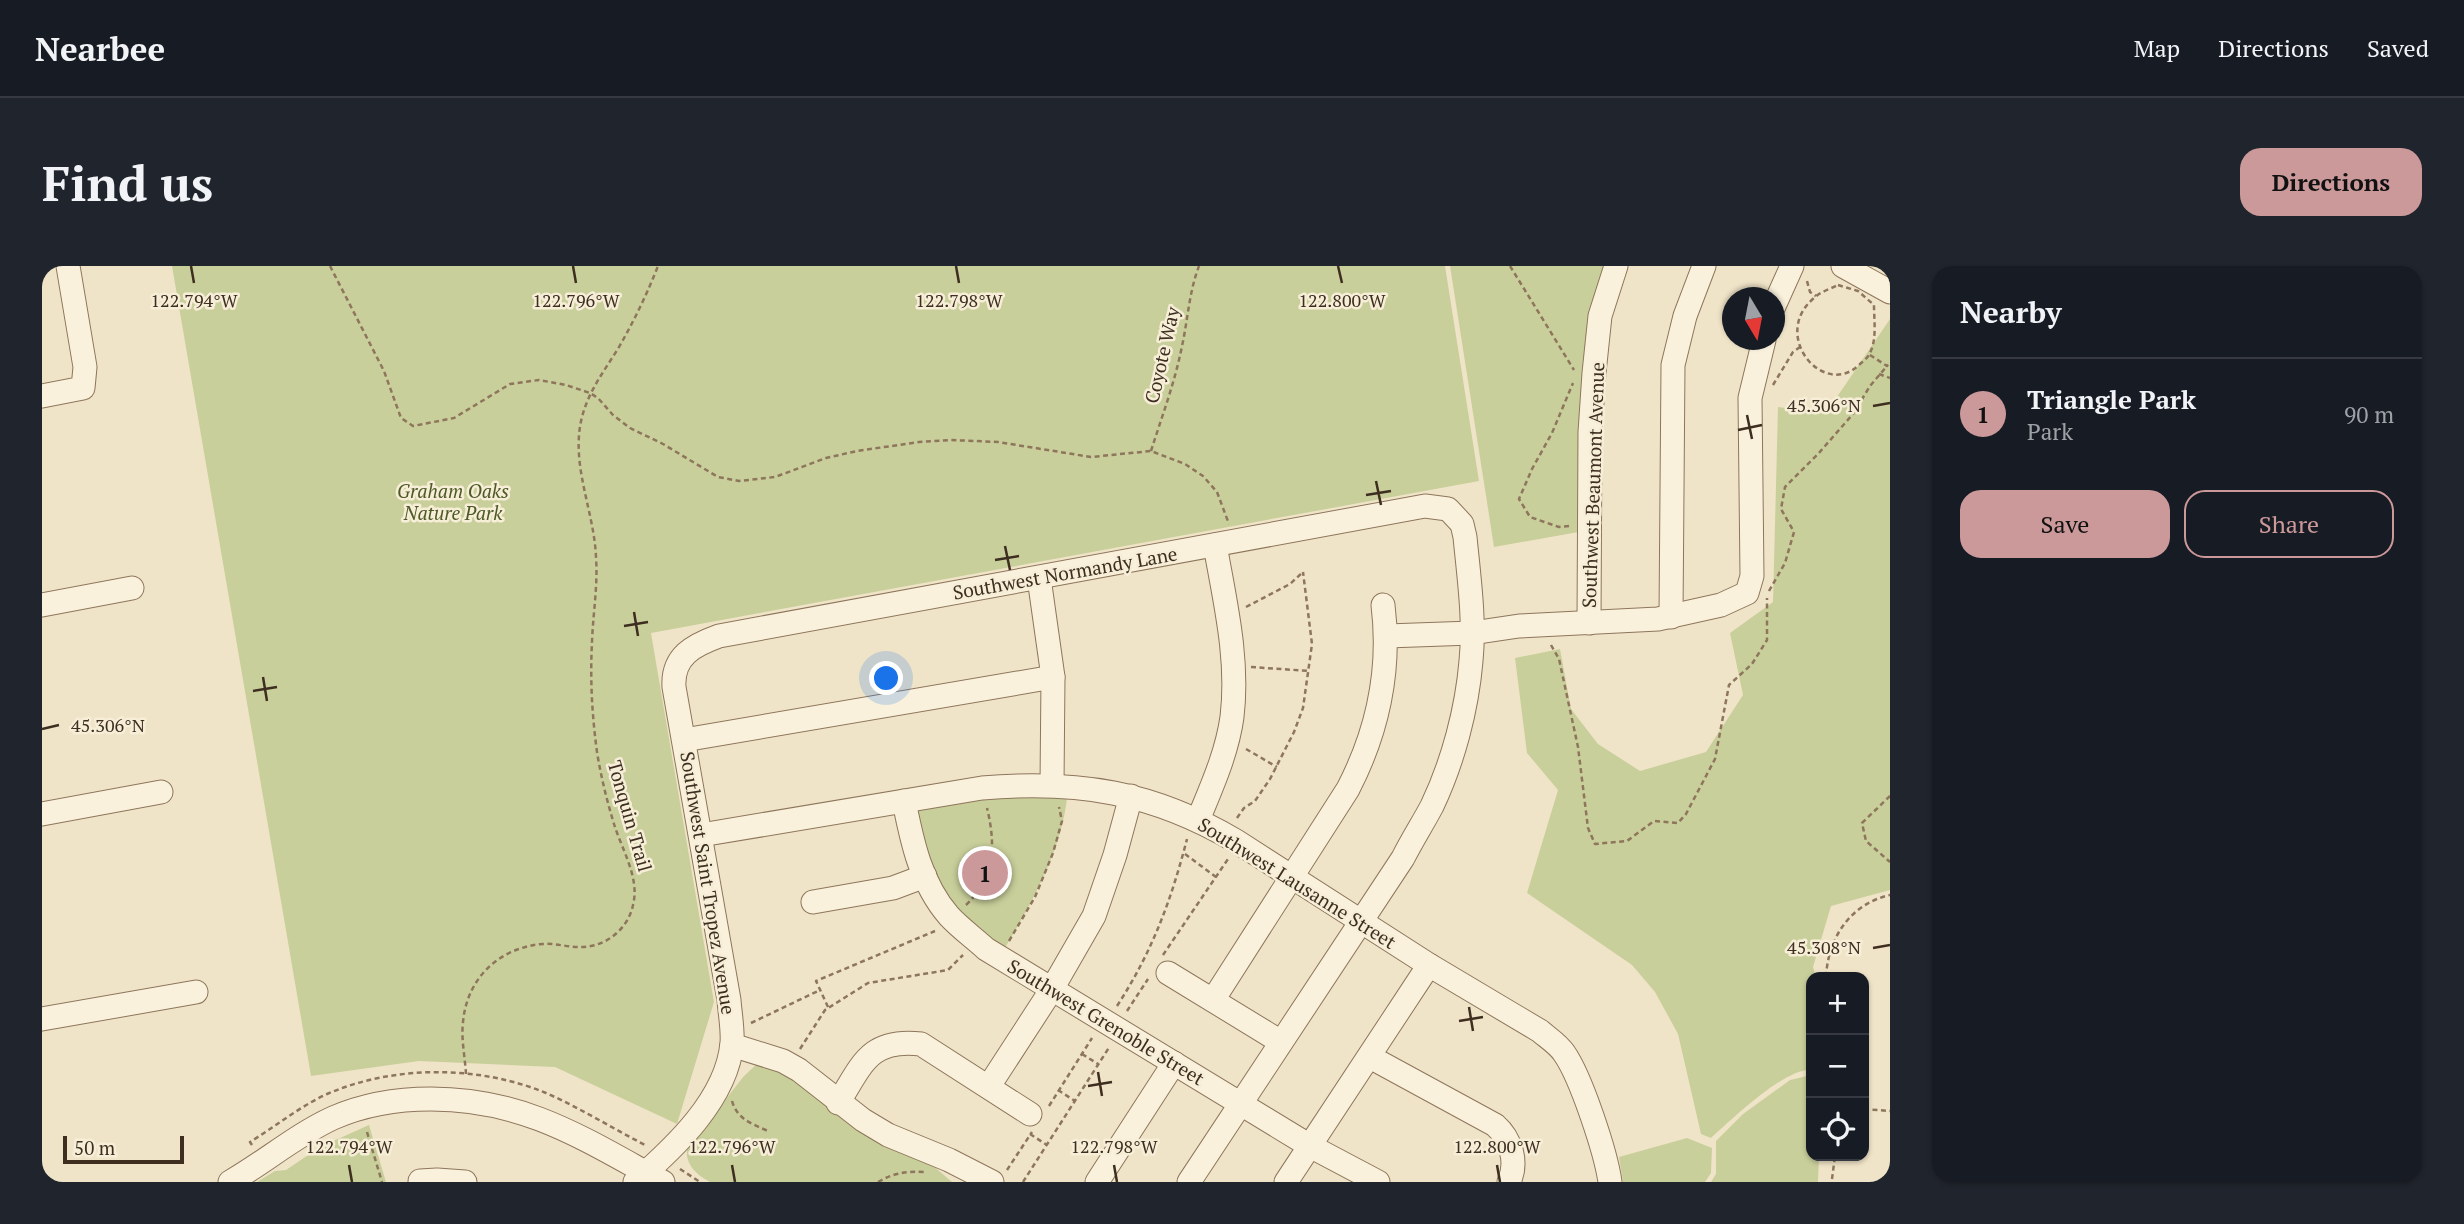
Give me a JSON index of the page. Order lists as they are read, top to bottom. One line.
{"streets":{"street":["Southwest Beaumont Avenue","Southwest Normandy Lane","Southwest Saint Tropez Avenue","Southwest Lausanne Street","Southwest Grenoble Street"],"path":["Coyote Way","Tonquin Trail"]},"crossings":[["Southwest Normandy Lane","Southwest Saint Tropez Avenue"],["Southwest Saint Tropez Avenue","Southwest Lausanne Street"],["Southwest Lausanne Street","Southwest Grenoble Street"]],"parks":["Graham Oaks Nature Park"],"scale_bar":"50 m","north":"bottom","page":{"header":"Nearbee","nav":["Map","Directions","Saved"],"buttons":["Directions",["Save","Share"]],"title":"Find us","heading":"Nearby","list":[{"mark":"1","name":"Triangle Park","note":"Park","value":"90 m"}],"pins":"1","map_buttons":["+","−"],"scale":"50 m"},"coordinates":["122.794°W","122.796°W","122.798°W","122.800°W","45.306°N","45.308°N"]}
